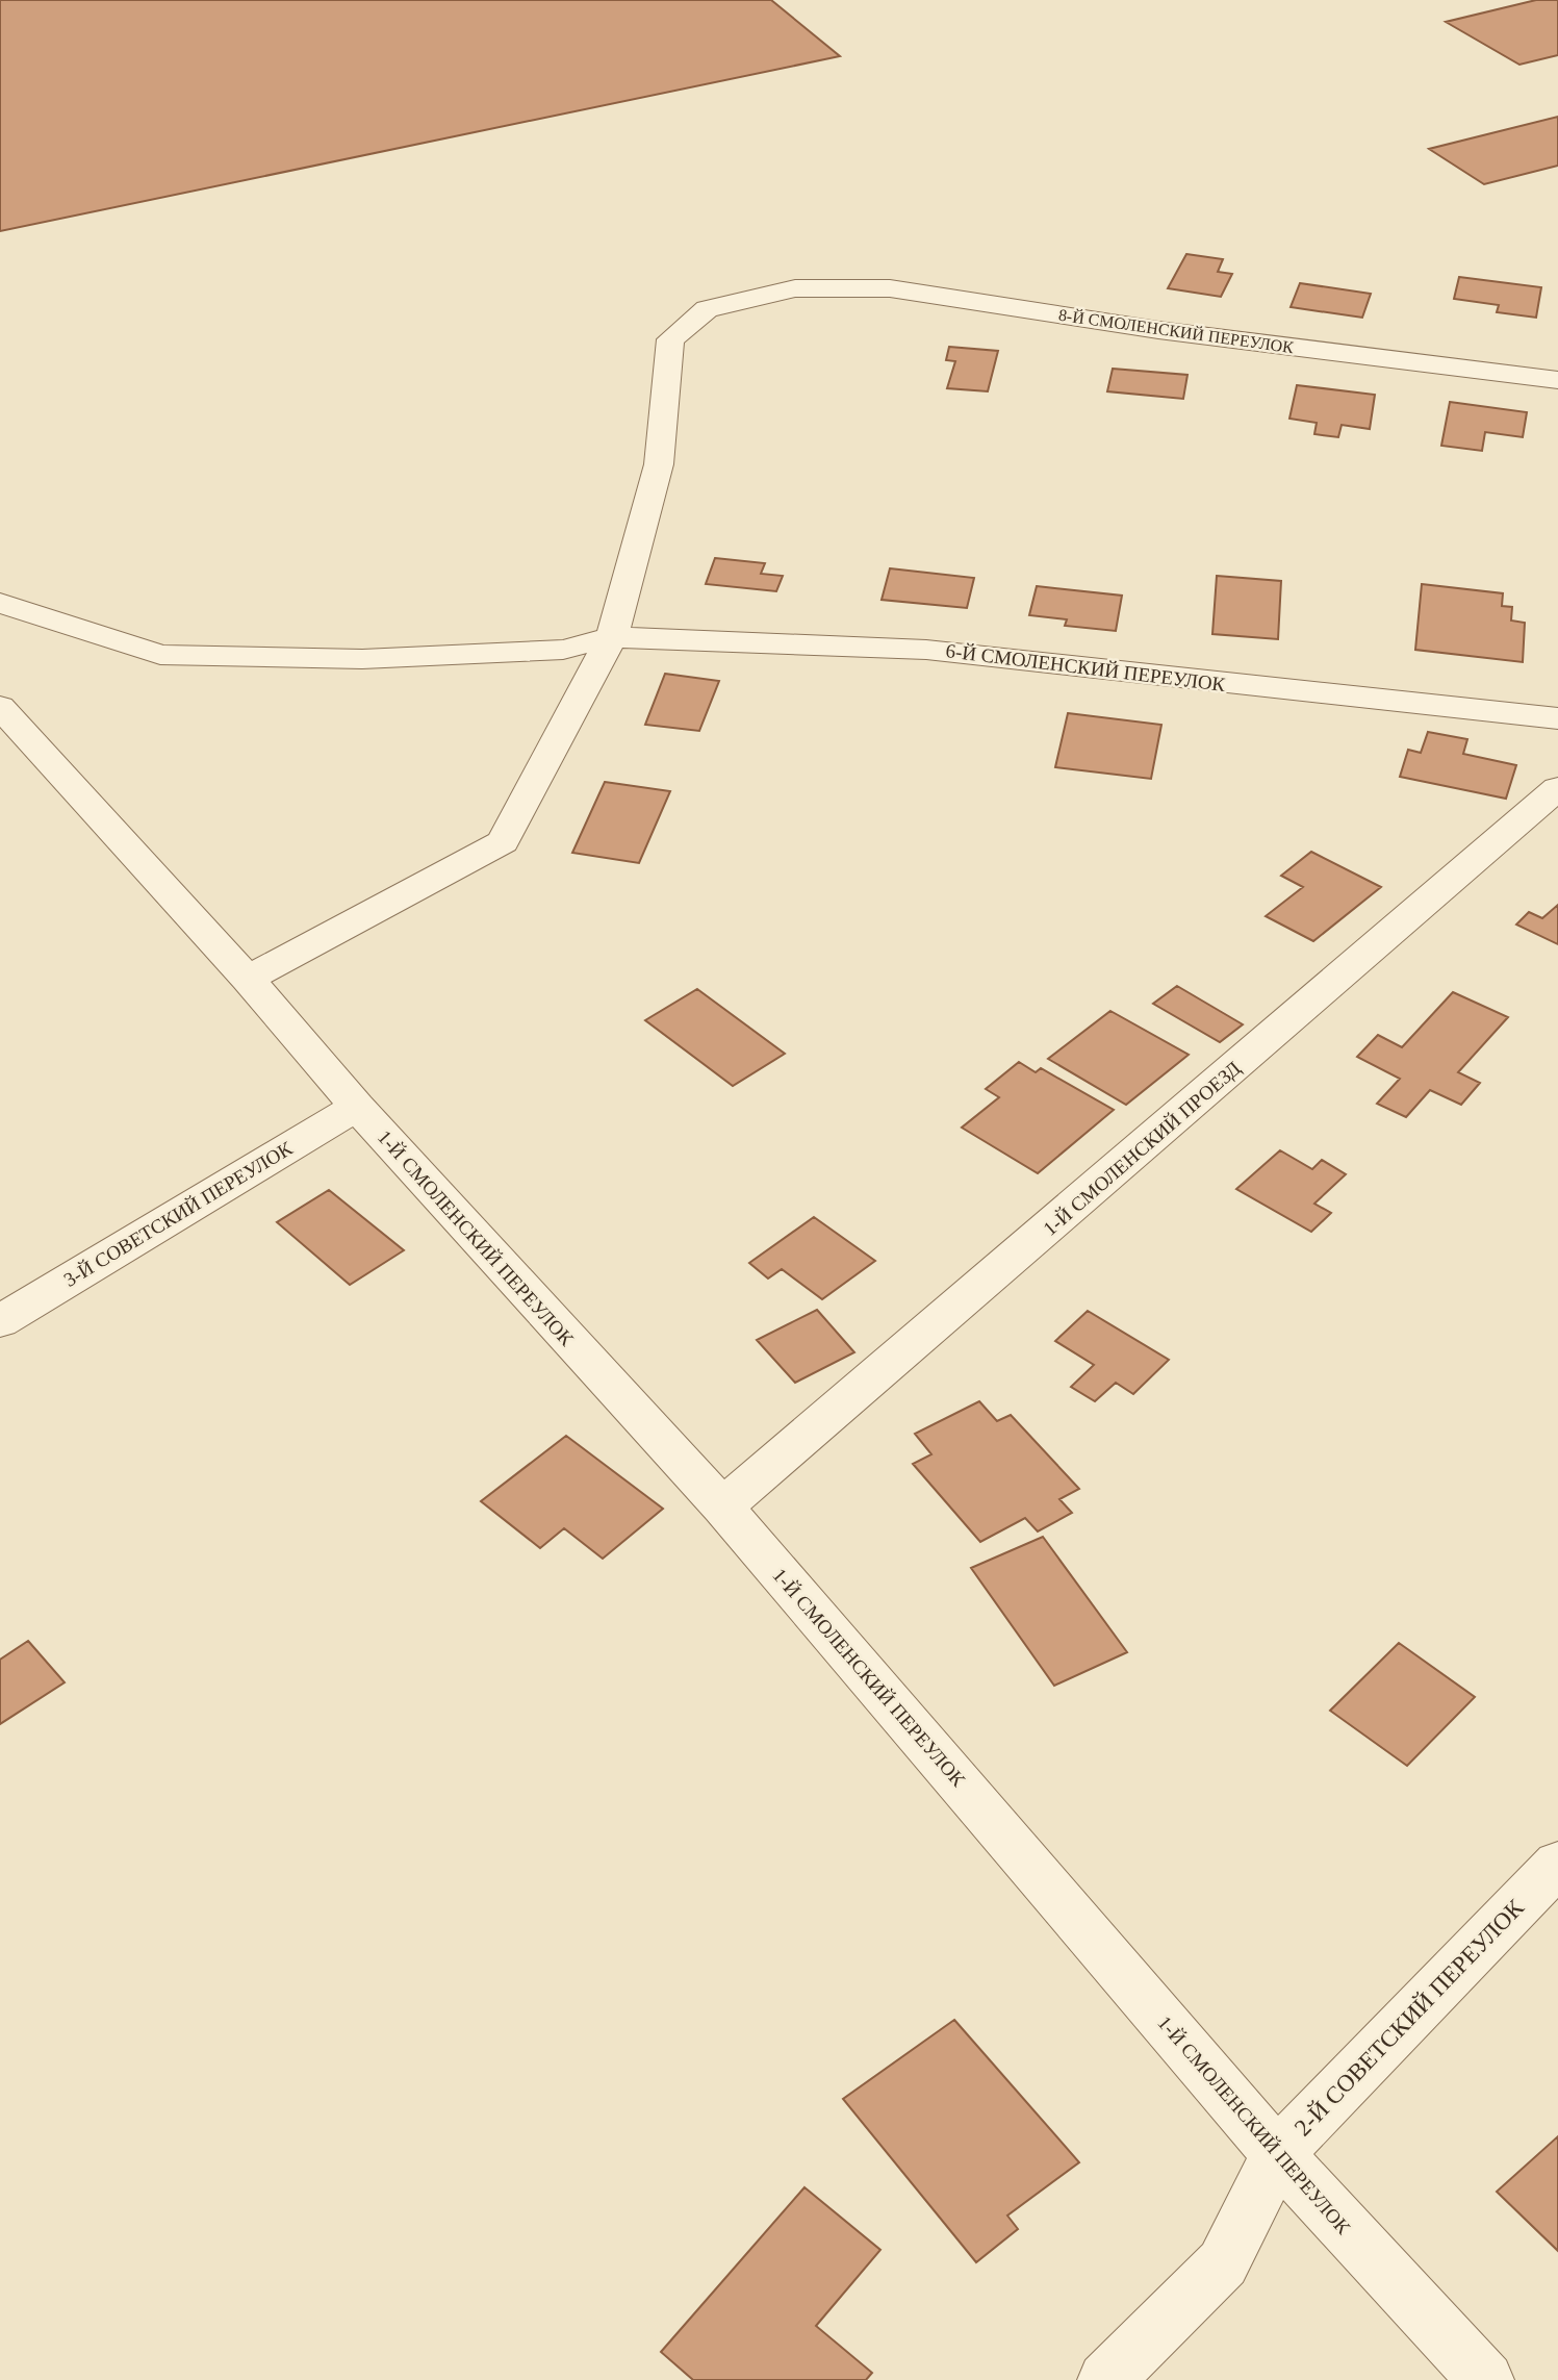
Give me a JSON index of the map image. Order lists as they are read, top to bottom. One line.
{"streets":{"street":["8-Й СМОЛЕНСКИЙ ПЕРЕУЛОК","6-Й СМОЛЕНСКИЙ ПЕРЕУЛОК","1-Й СМОЛЕНСКИЙ ПРОЕЗД","3-Й СОВЕТСКИЙ ПЕРЕУЛОК","1-Й СМОЛЕНСКИЙ ПЕРЕУЛОК","2-Й СОВЕТСКИЙ ПЕРЕУЛОК"]},"crossings":[["8-Й СМОЛЕНСКИЙ ПЕРЕУЛОК","6-Й СМОЛЕНСКИЙ ПЕРЕУЛОК"],["1-Й СМОЛЕНСКИЙ ПРОЕЗД","1-Й СМОЛЕНСКИЙ ПЕРЕУЛОК"],["3-Й СОВЕТСКИЙ ПЕРЕУЛОК","1-Й СМОЛЕНСКИЙ ПЕРЕУЛОК"],["1-Й СМОЛЕНСКИЙ ПЕРЕУЛОК","2-Й СОВЕТСКИЙ ПЕРЕУЛОК"]]}
